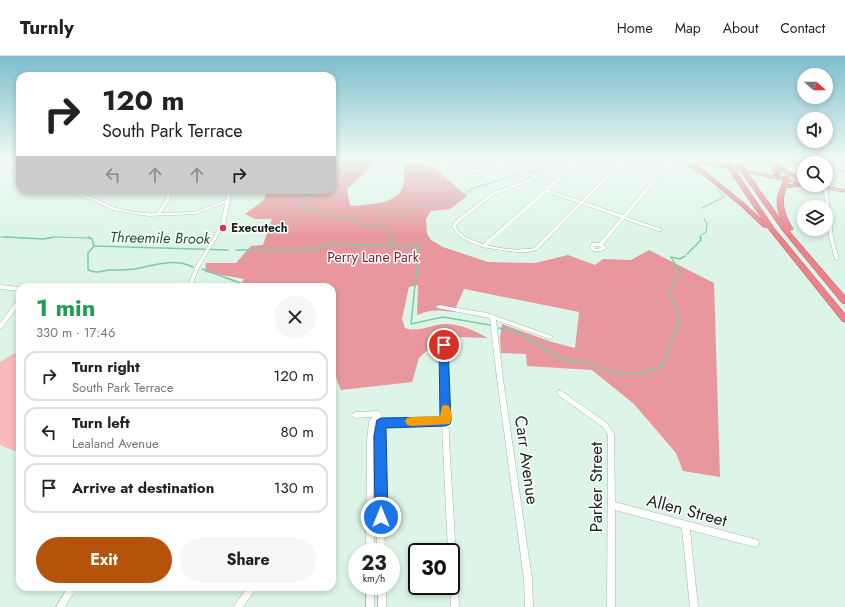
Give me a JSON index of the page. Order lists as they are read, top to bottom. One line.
{"streets":{"street":["Carr Avenue","Parker Street","Allen Street"]},"crossings":[["Parker Street","Allen Street"]],"water":["Threemile Brook"],"parks":["Perry Lane Park"],"places":["Executech"],"north":"right","page":{"header":"Turnly","nav":["Home","Map","About","Contact"],"turn":["120 m","South Park Terrace"],"heading":["1 min","330 m · 17:46"],"list":[{"name":"Turn right","note":"South Park Terrace","value":"120 m"},{"name":"Turn left","note":"Lealand Avenue","value":"80 m"},{"name":"Arrive at destination","value":"130 m"}],"buttons":["Exit","Share"],"speed":"23 km/h","limit":"30"}}
